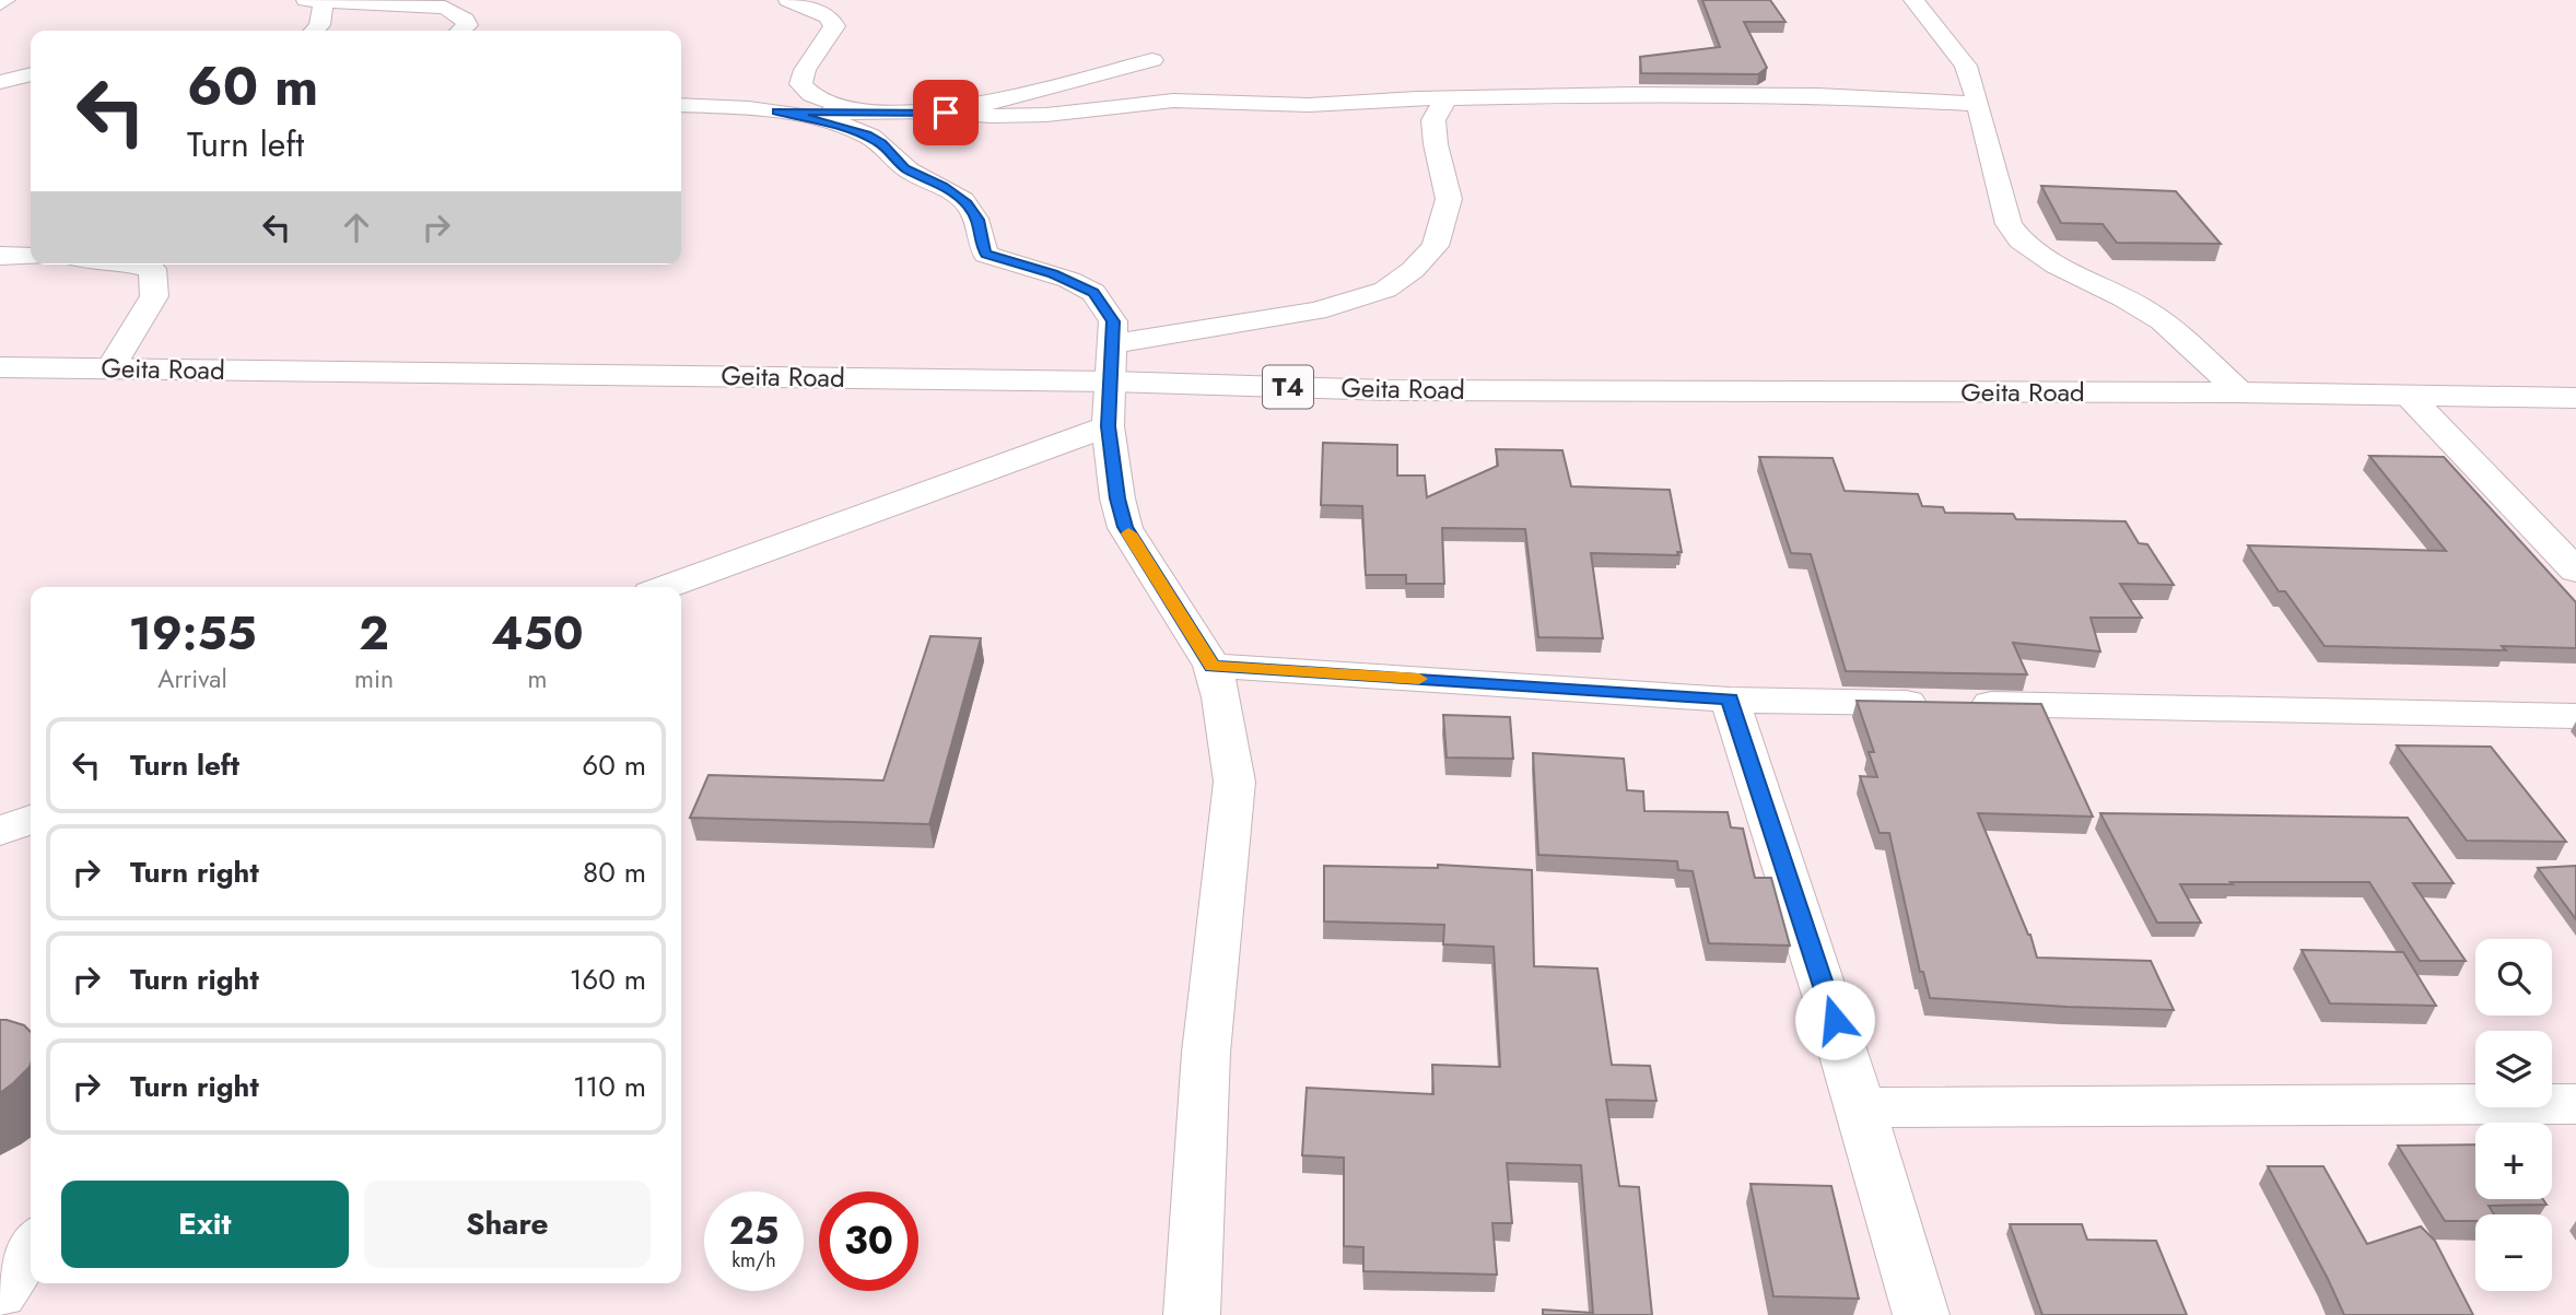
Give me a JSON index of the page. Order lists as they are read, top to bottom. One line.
{"streets":{"highway":["Geita Road","T4"]},"page":{"turn":["60 m","Turn left"],"eta":["19:55","Arrival","2","min","450","m"],"list":[{"name":"Turn left","value":"60 m"},{"name":"Turn right","value":"80 m"},{"name":"Turn right","value":"160 m"},{"name":"Turn right","value":"110 m"}],"map_buttons":["+","−"],"buttons":["Exit","Share"],"speed":"25 km/h","limit":"30"}}
